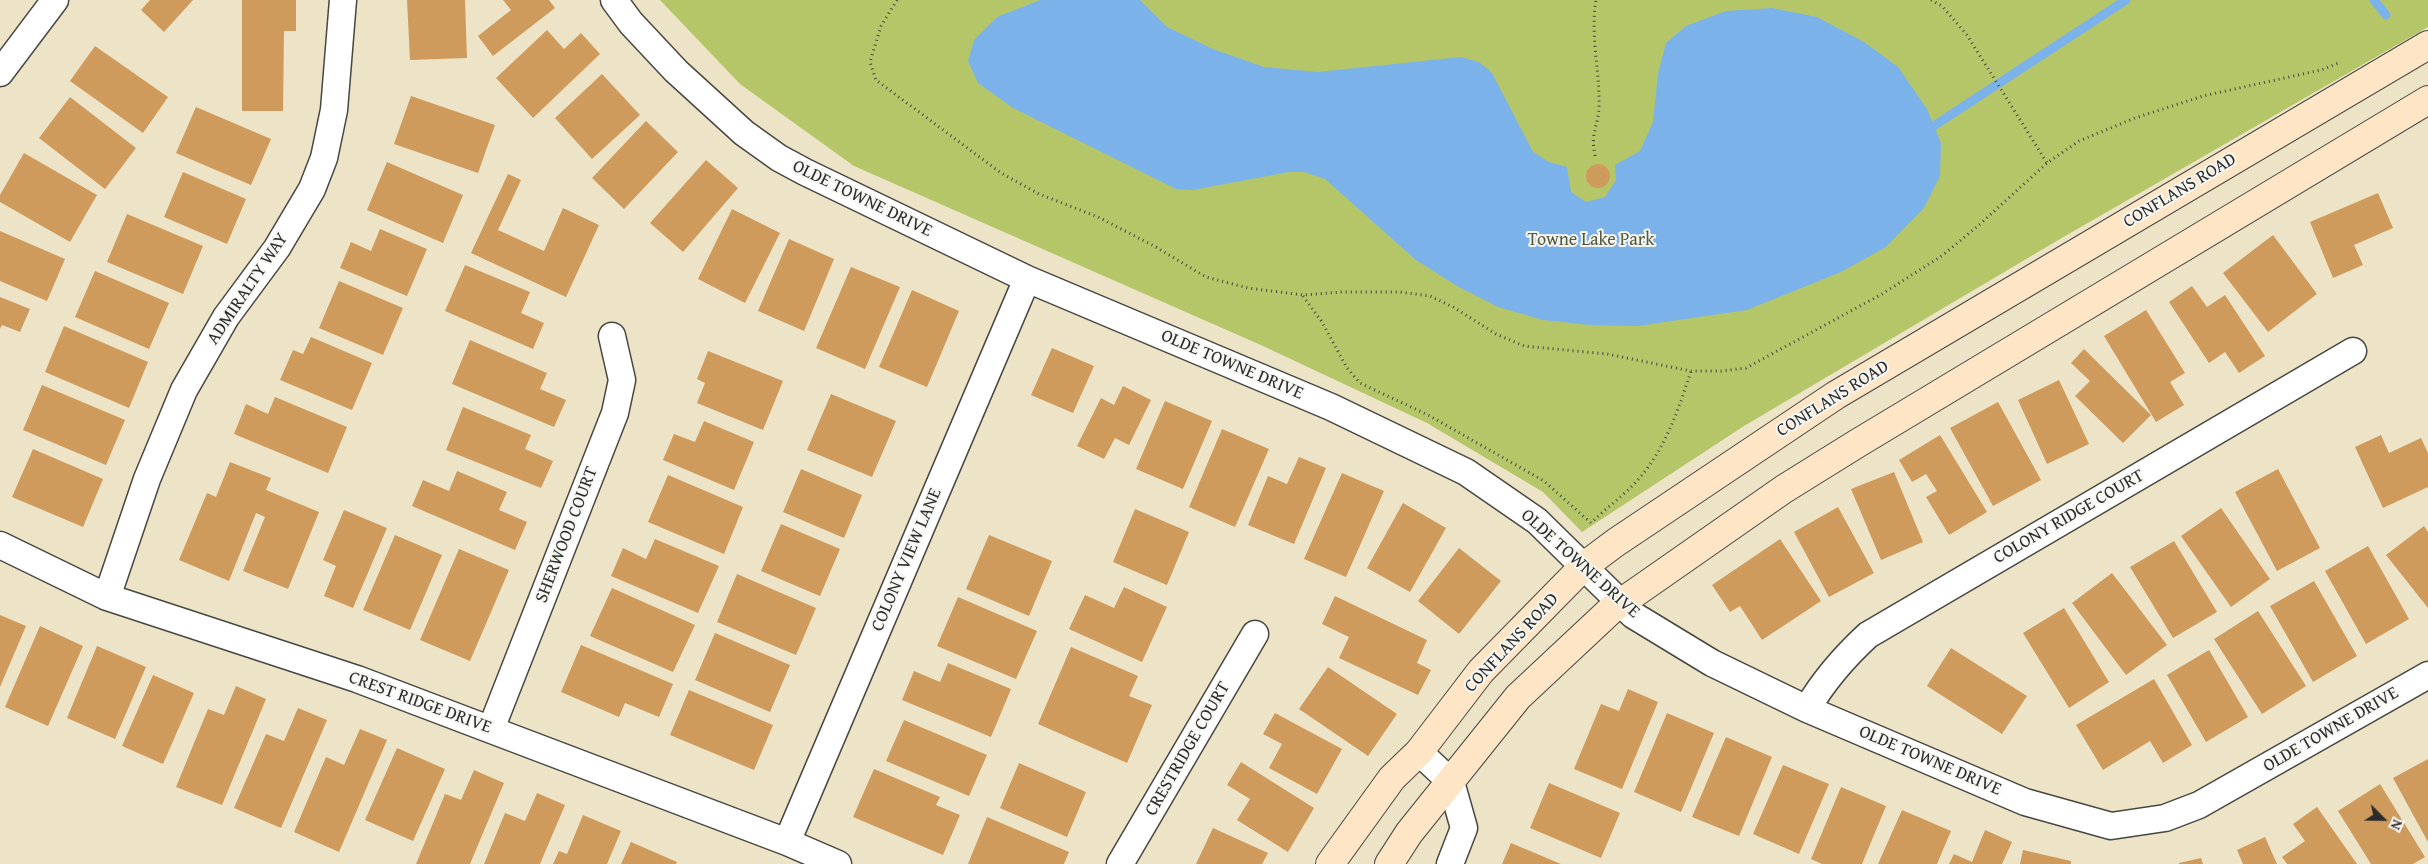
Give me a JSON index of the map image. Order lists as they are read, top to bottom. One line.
{"streets":{"main road":["CONFLANS ROAD"],"street":["OLDE TOWNE DRIVE","ADMIRALTY WAY","COLONY RIDGE COURT","SHERWOOD COURT","COLONY VIEW LANE","CREST RIDGE DRIVE","CRESTRIDGE COURT"]},"crossings":[["CONFLANS ROAD","OLDE TOWNE DRIVE"],["OLDE TOWNE DRIVE","COLONY RIDGE COURT"],["OLDE TOWNE DRIVE","COLONY VIEW LANE"],["ADMIRALTY WAY","CREST RIDGE DRIVE"],["SHERWOOD COURT","CREST RIDGE DRIVE"],["COLONY VIEW LANE","CREST RIDGE DRIVE"]],"parks":["Towne Lake Park"],"north":"bottom right"}
